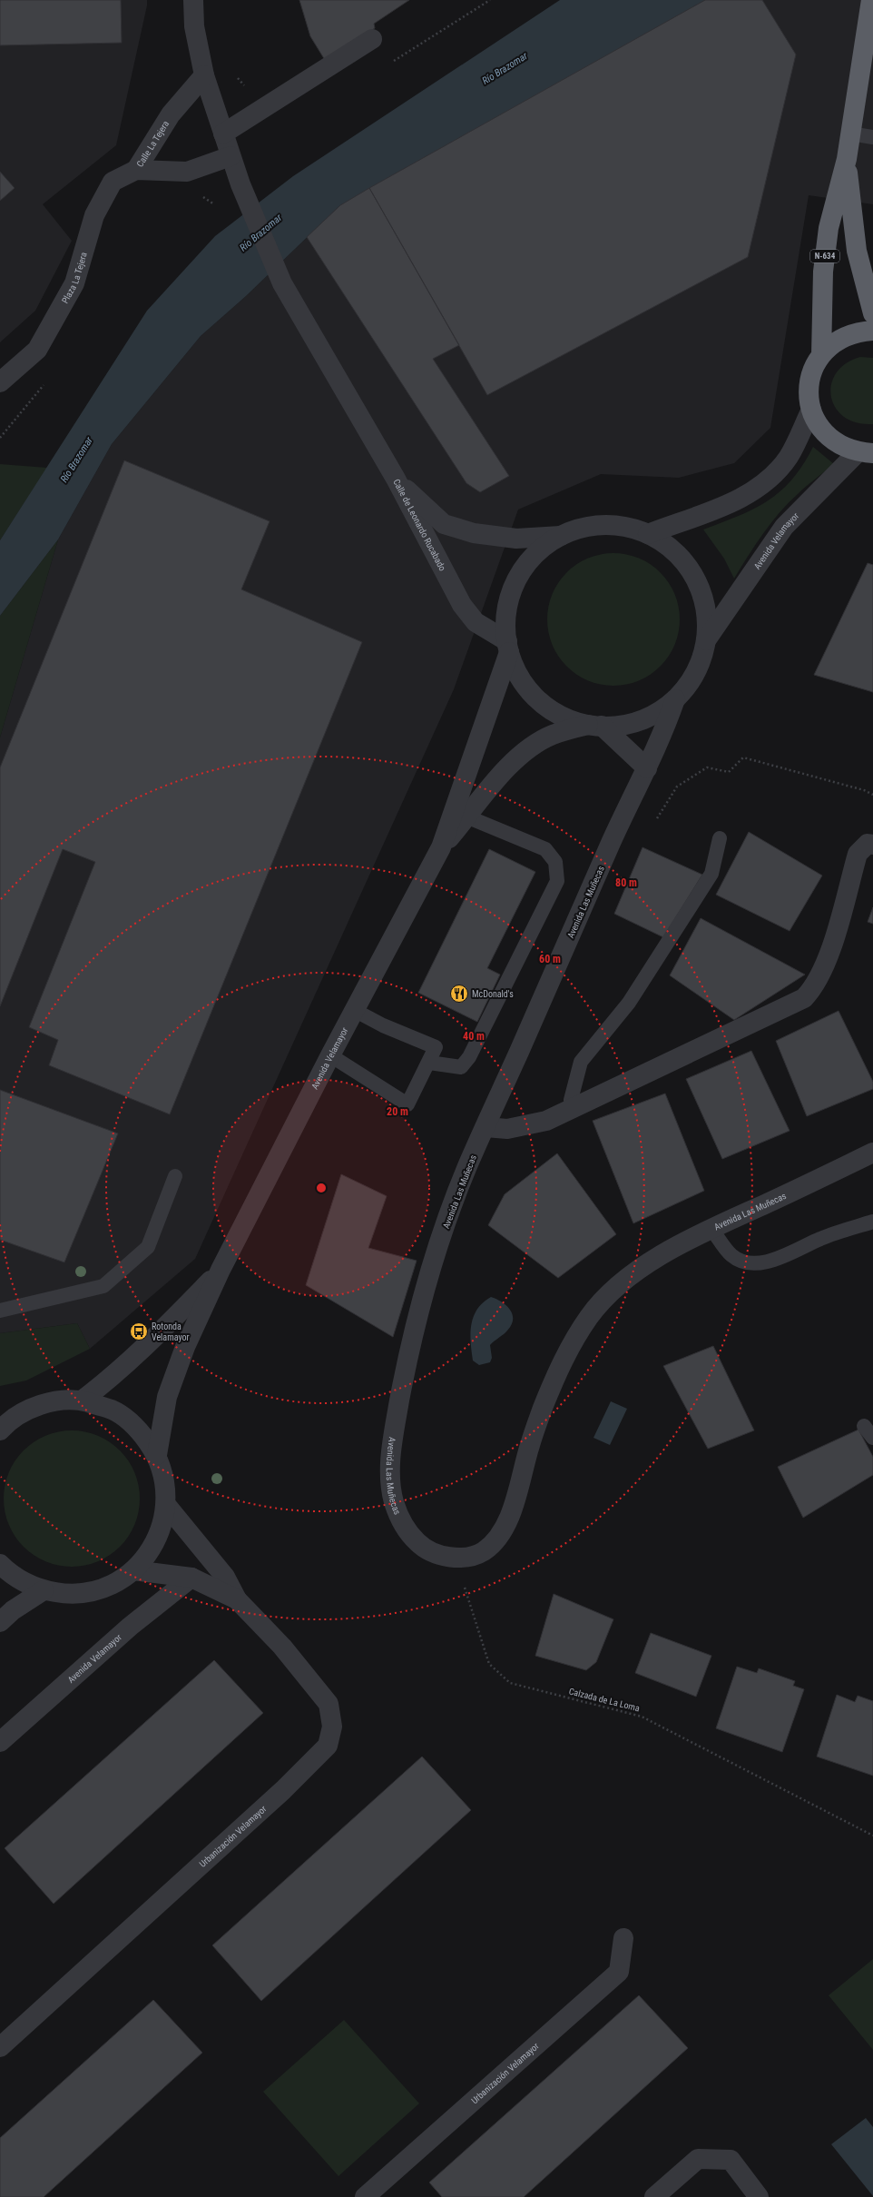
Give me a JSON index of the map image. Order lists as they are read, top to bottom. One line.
{"streets":{"highway":["N-634"],"street":["Calle La Tejera","Plaza La Tejera","Calle de Leonardo Rucabado","Avenida Velamayor","Avenida Las Muñecas","Urbanización Velamayor"],"path":["Calzada de La Loma"]},"crossings":[["Calle La Tejera","Plaza La Tejera"],["N-634","Avenida Velamayor"],["Avenida Velamayor","Urbanización Velamayor"],["Avenida Las Muñecas","Calzada de La Loma"]],"water":["Río Brazomar"],"places":{"restaurant":["McDonald's"],"bus stop":["Rotonda Velamayor"]},"rings":["80 m","60 m","40 m","20 m"]}
